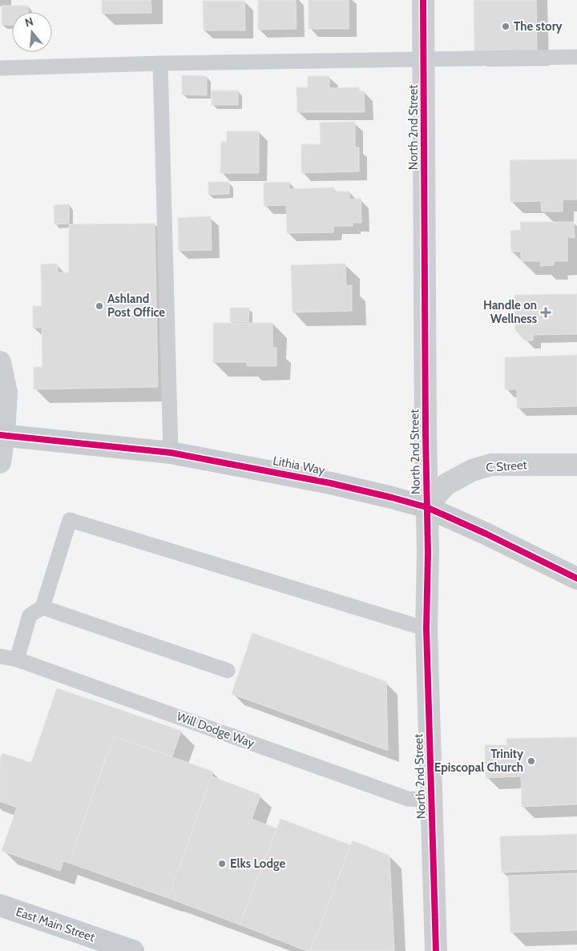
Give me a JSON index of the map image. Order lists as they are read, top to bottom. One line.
{"streets":{"main road":["Lithia Way","East Main Street"],"street":["North 2nd Street","C Street"],"lane":["Will Dodge Way"]},"crossings":[["North 2nd Street","Lithia Way"],["North 2nd Street","C Street"],["North 2nd Street","Will Dodge Way"],["Lithia Way","C Street"]],"places":{"other":["The story","Ashland Post Office","Trinity Episcopal Church","Elks Lodge"],"health":["Handle on Wellness"]},"north":"top"}
